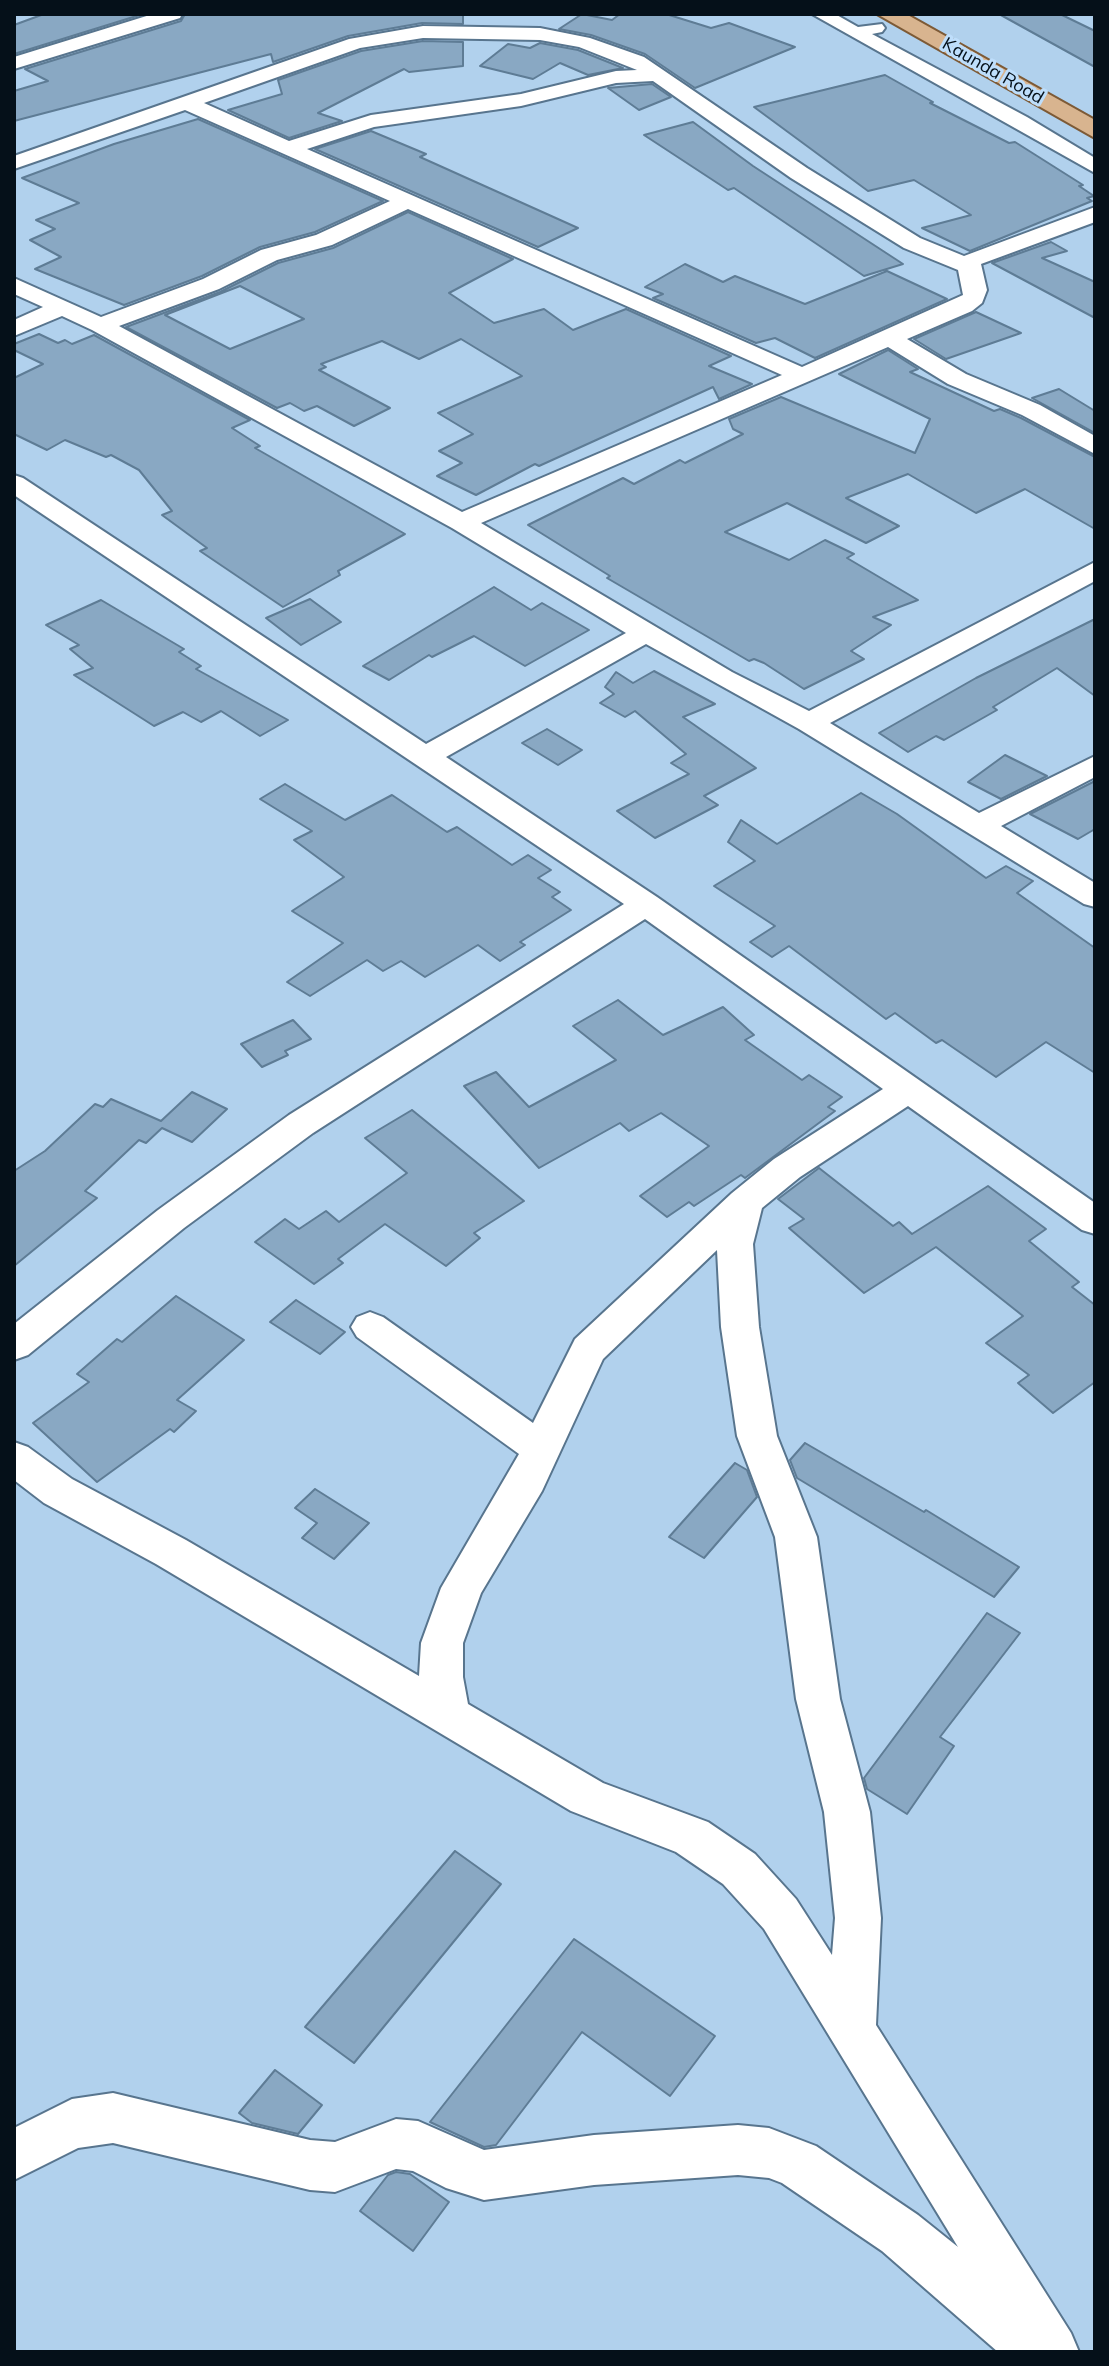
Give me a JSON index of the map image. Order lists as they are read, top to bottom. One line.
{"streets":{"main road":["Kaunda Road"]}}
